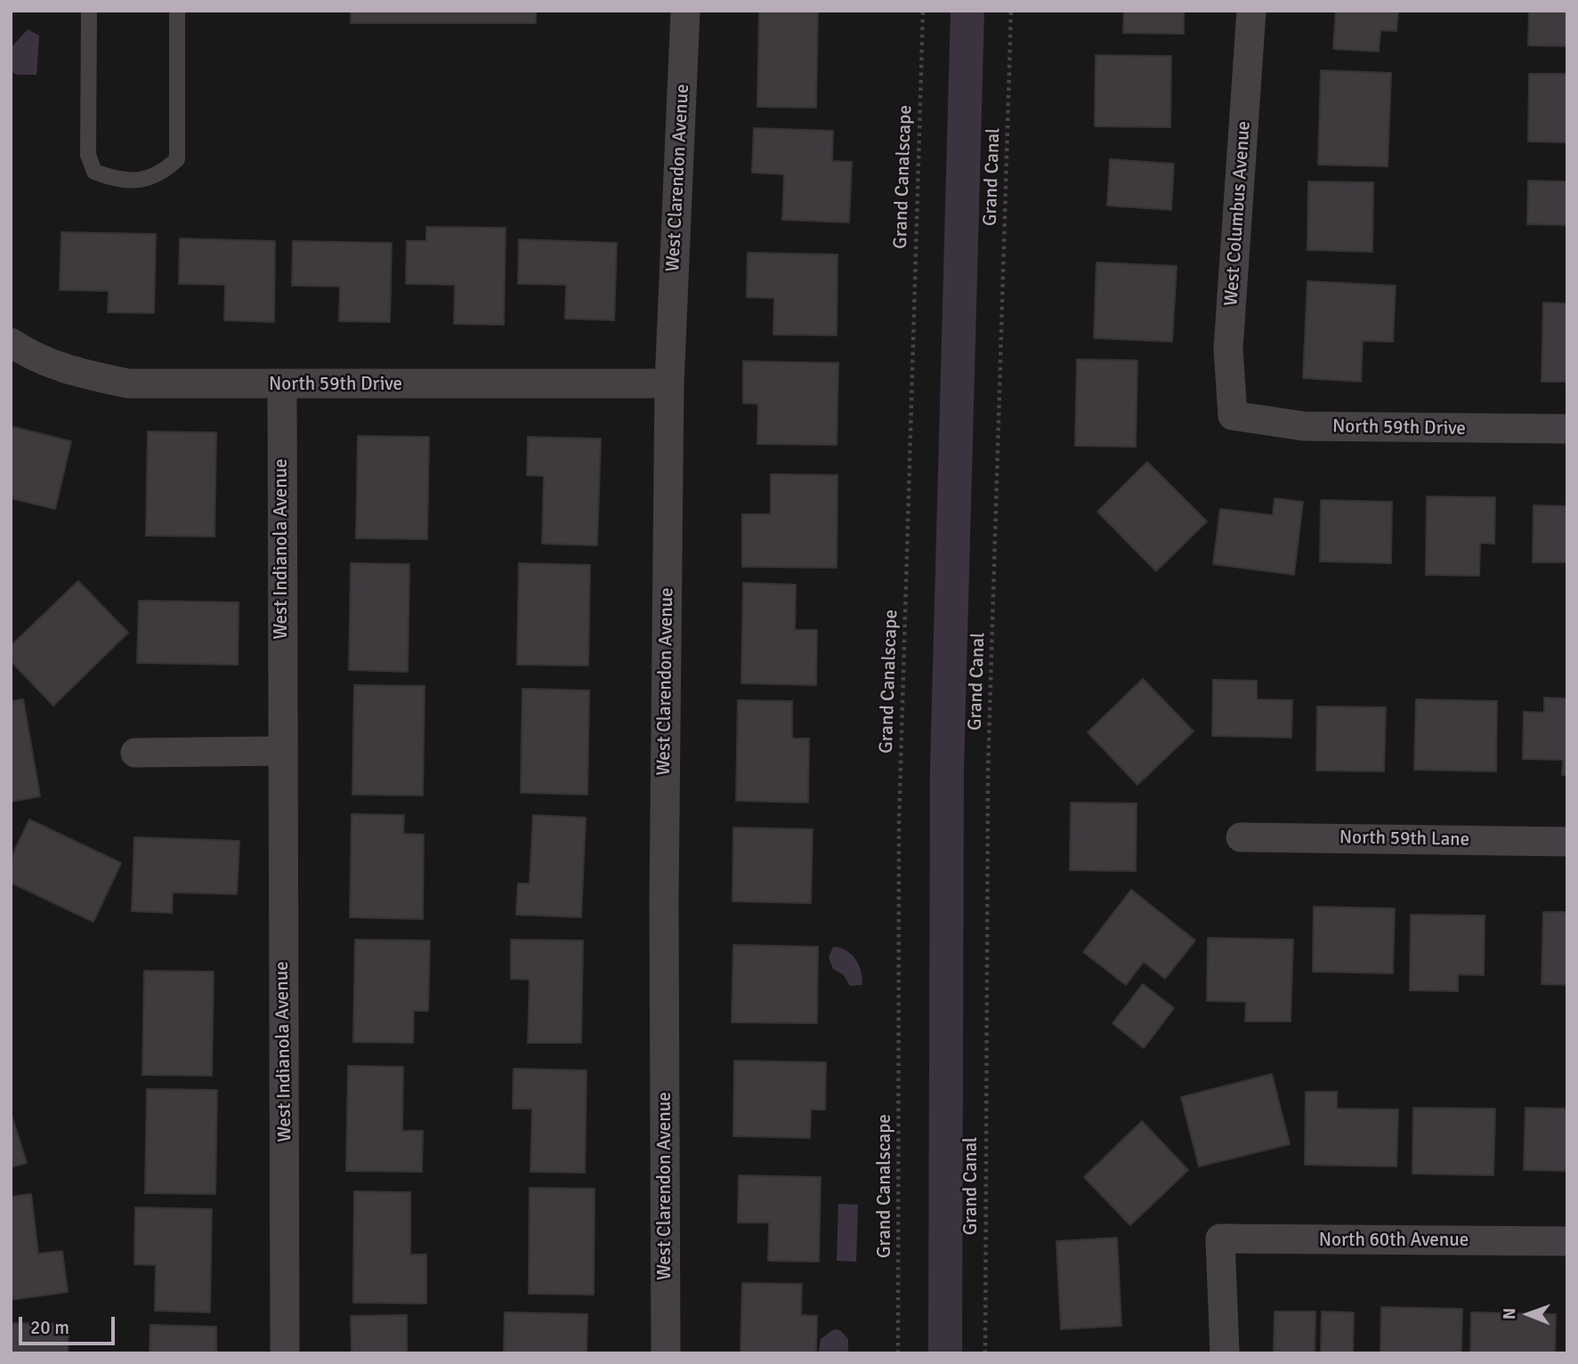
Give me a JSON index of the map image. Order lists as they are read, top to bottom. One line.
{"streets":{"street":["West Clarendon Avenue","West Columbus Avenue","North 59th Drive","West Indianola Avenue","North 59th Lane","North 60th Avenue"],"path":["Grand Canalscape","Grand Canal"]},"crossings":[["West Clarendon Avenue","North 59th Drive"],["West Columbus Avenue","North 59th Drive"],["North 59th Drive","West Indianola Avenue"]],"scale_bar":"20 m","north":"left"}
